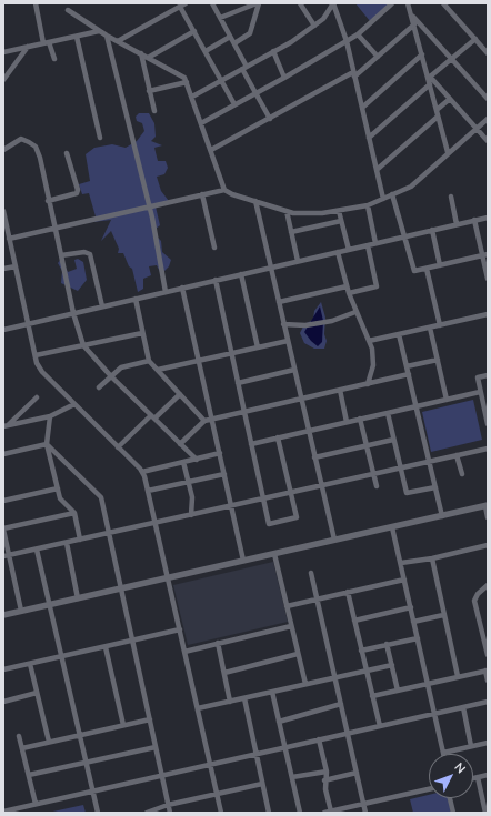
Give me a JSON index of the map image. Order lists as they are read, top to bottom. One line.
{"north":"top right"}
